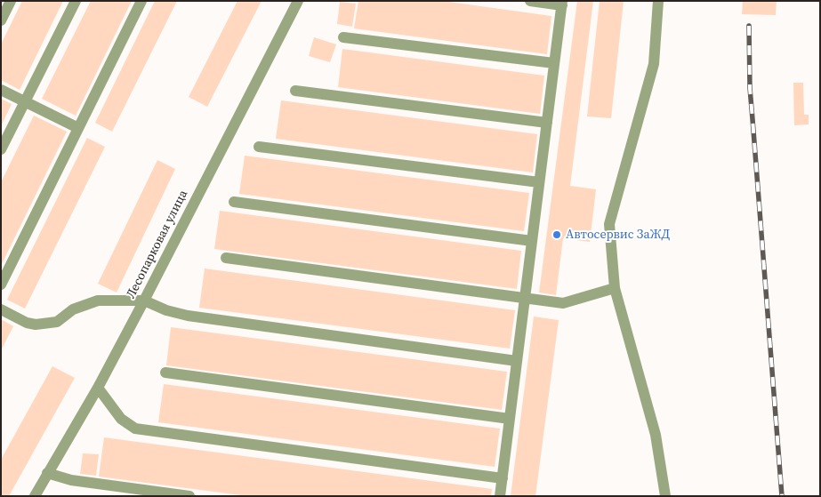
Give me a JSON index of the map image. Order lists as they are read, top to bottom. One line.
{"streets":{"street":["Лесопарковая улица"]},"places":["Автосервис ЗаЖД"]}
